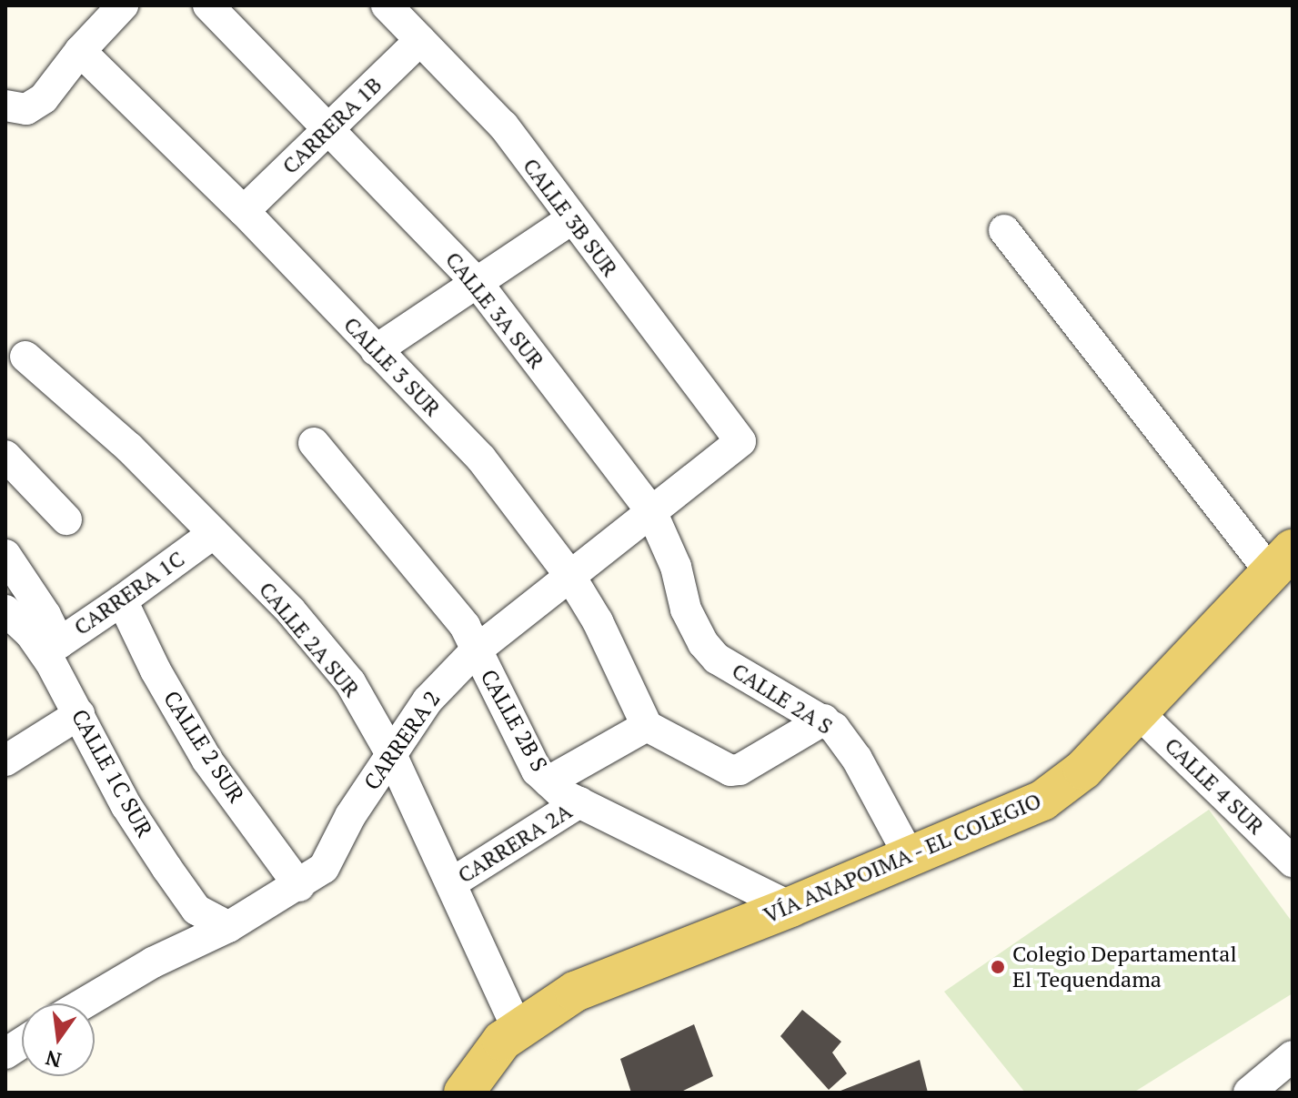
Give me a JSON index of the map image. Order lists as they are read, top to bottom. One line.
{"streets":{"main road":["VÍA ANAPOIMA - EL COLEGIO"],"street":["CARRERA 1B","CALLE 3B SUR","CALLE 3A SUR","CALLE 3 SUR","CARRERA 1C","CALLE 2A SUR","CALLE 2A S","CALLE 2B S","CARRERA 2","CALLE 2 SUR","CALLE 1C SUR","CALLE 4 SUR","CARRERA 2A"]},"crossings":[["CARRERA 1B","CALLE 3B SUR"],["CARRERA 1B","CALLE 3A SUR"],["CARRERA 1B","CALLE 3 SUR"],["CALLE 3B SUR","CARRERA 2"],["CALLE 3A SUR","CALLE 2A S"],["CALLE 3A SUR","CARRERA 2"],["CALLE 3 SUR","CARRERA 2"],["CALLE 3 SUR","CARRERA 2A"],["CARRERA 1C","CALLE 2A SUR"],["CARRERA 1C","CALLE 2 SUR"],["CARRERA 1C","CALLE 1C SUR"],["CALLE 2A SUR","CARRERA 2"],["CALLE 2A SUR","CARRERA 2A"],["CALLE 2A SUR","VÍA ANAPOIMA - EL COLEGIO"],["CALLE 2A S","VÍA ANAPOIMA - EL COLEGIO"],["CALLE 2B S","CARRERA 2"],["CALLE 2B S","CARRERA 2A"],["CALLE 2B S","VÍA ANAPOIMA - EL COLEGIO"],["CARRERA 2","CALLE 2 SUR"],["CARRERA 2","CALLE 1C SUR"],["CALLE 4 SUR","VÍA ANAPOIMA - EL COLEGIO"]],"places":["Colegio Departamental El Tequendama"],"north":"bottom"}
